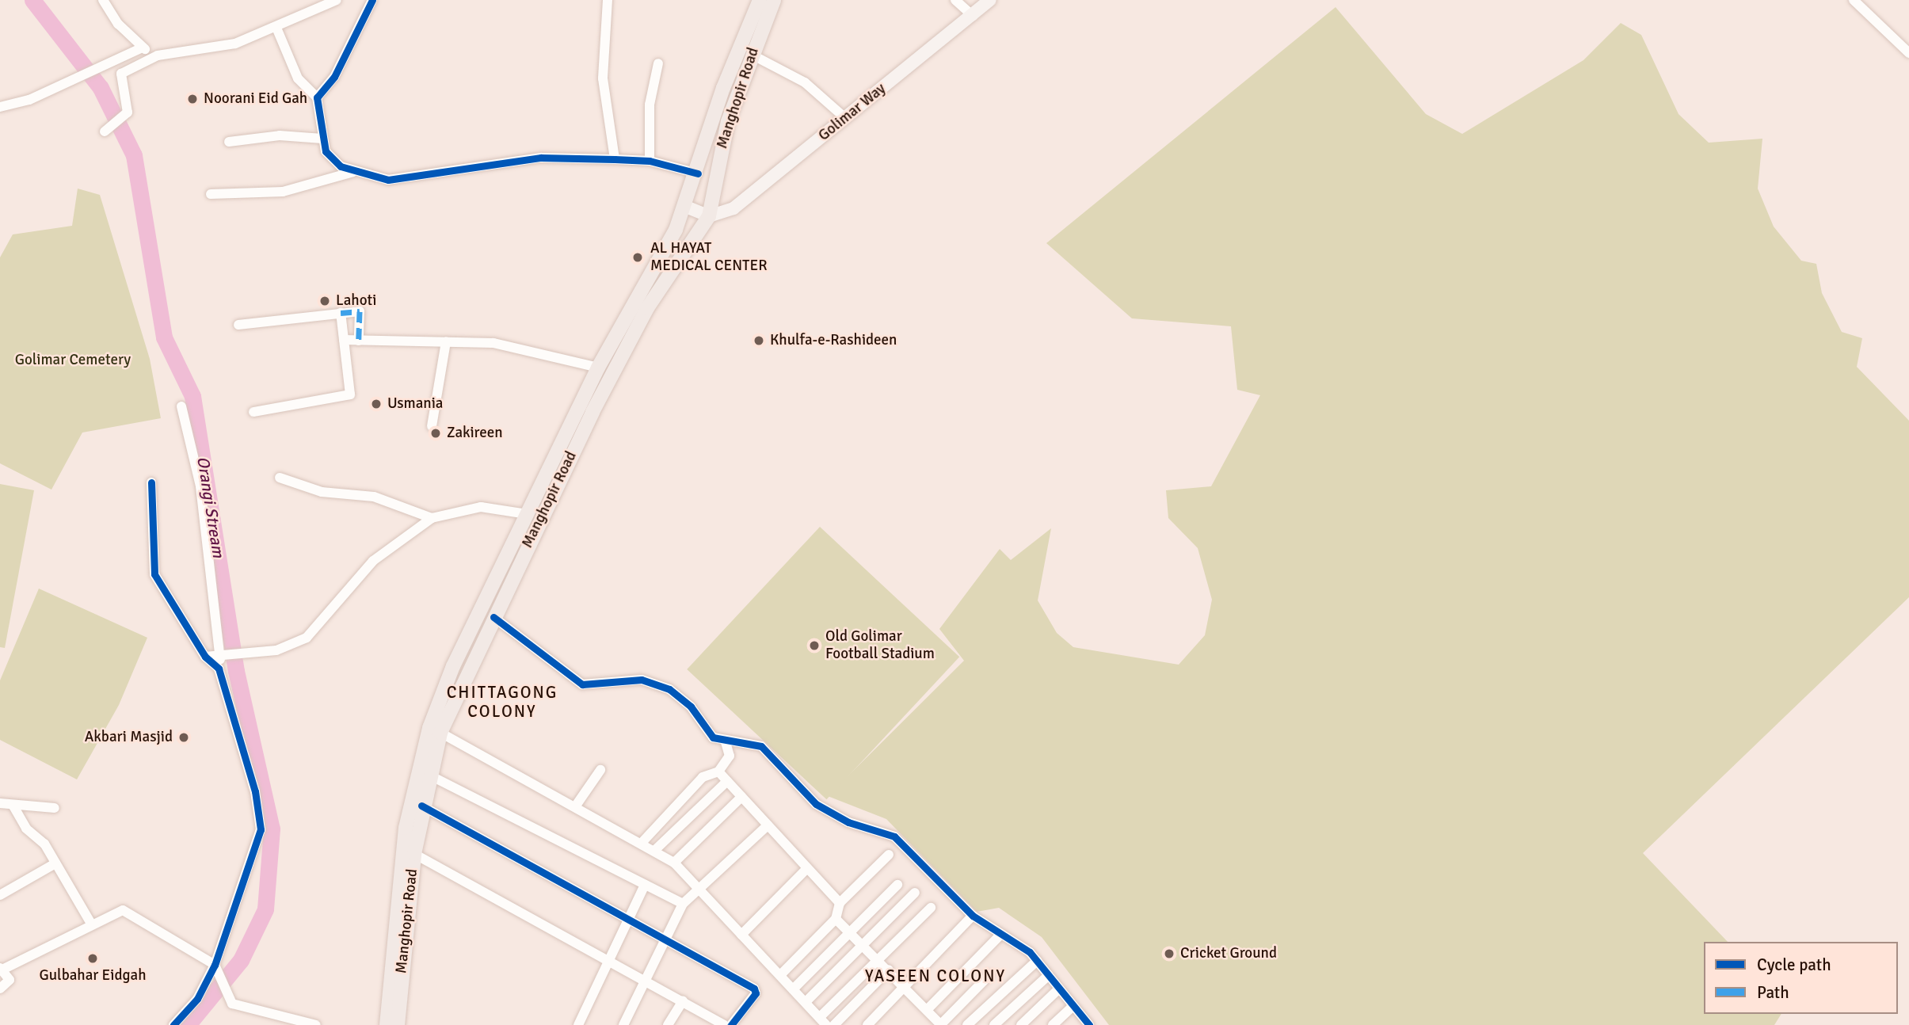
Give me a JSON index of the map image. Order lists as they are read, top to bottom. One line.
{"streets":{"main road":["Manghopir Road","Golimar Way"]},"crossings":[["Manghopir Road","Golimar Way"]],"districts":["CHITTAGONG COLONY","YASEEN COLONY"],"water":["Orangi Stream"],"parks":["Golimar Cemetery"],"places":["Noorani Eid Gah","AL HAYAT MEDICAL CENTER","Lahoti","Khulfa-e-Rashideen","Usmania","Zakireen","Old Golimar Football Stadium","Akbari Masjid","Cricket Ground","Gulbahar Eidgah"],"legend":["Cycle path","Path"]}
